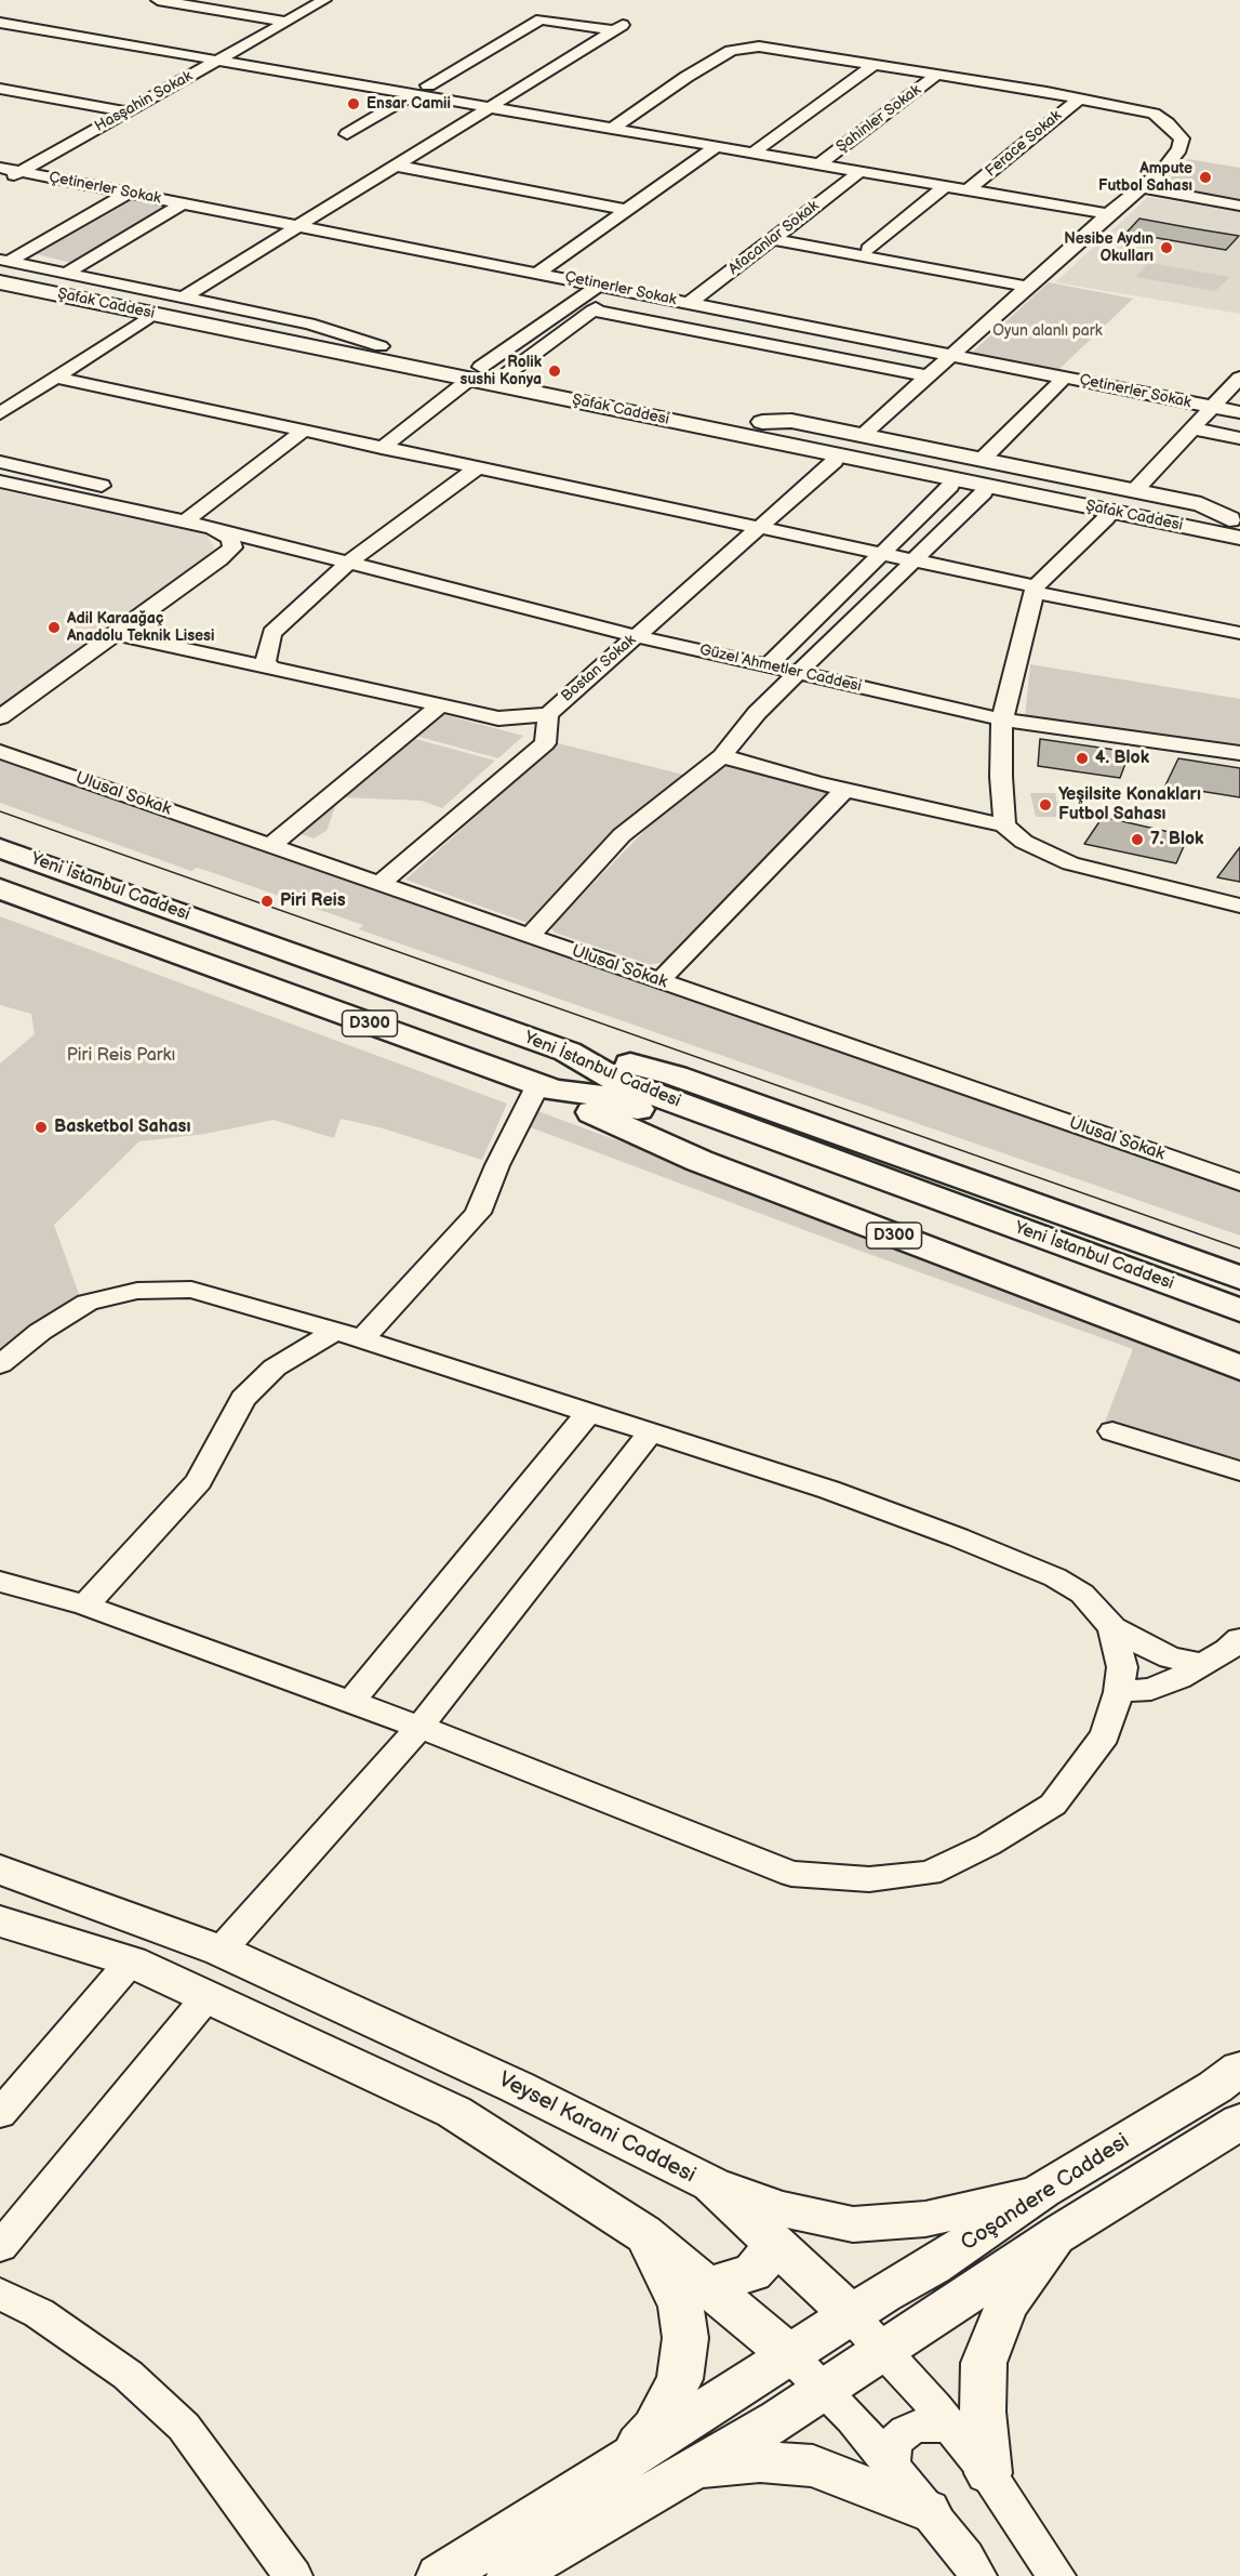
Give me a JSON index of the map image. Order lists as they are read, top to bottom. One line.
{"streets":{"highway":["Yeni İstanbul Caddesi","D300"],"main road":["Şafak Caddesi","Veysel Karani Caddesi","Coşandere Caddesi"],"street":["Hasşahin Sokak","Şahinler Sokak","Ferace Sokak","Çetinerler Sokak","Afacanlar Sokak","Bostan Sokak","Güzel Ahmetler Caddesi","Ulusal Sokak"]},"crossings":[["Hasşahin Sokak","Çetinerler Sokak"],["Çetinerler Sokak","Afacanlar Sokak"],["Bostan Sokak","Güzel Ahmetler Caddesi"],["Bostan Sokak","Ulusal Sokak"],["Yeni İstanbul Caddesi","D300"],["Veysel Karani Caddesi","Coşandere Caddesi"]],"parks":["Oyun alanlı park","Piri Reis Parkı"],"places":["Ensar Camii","Ampute Futbol Sahası","Nesibe Aydın Okulları","Rolik sushi Konya","Adil Karaağaç Anadolu Teknik Lisesi","4. Blok","Yeşilsite Konakları Futbol Sahası","7. Blok","Piri Reis","Basketbol Sahası"]}
